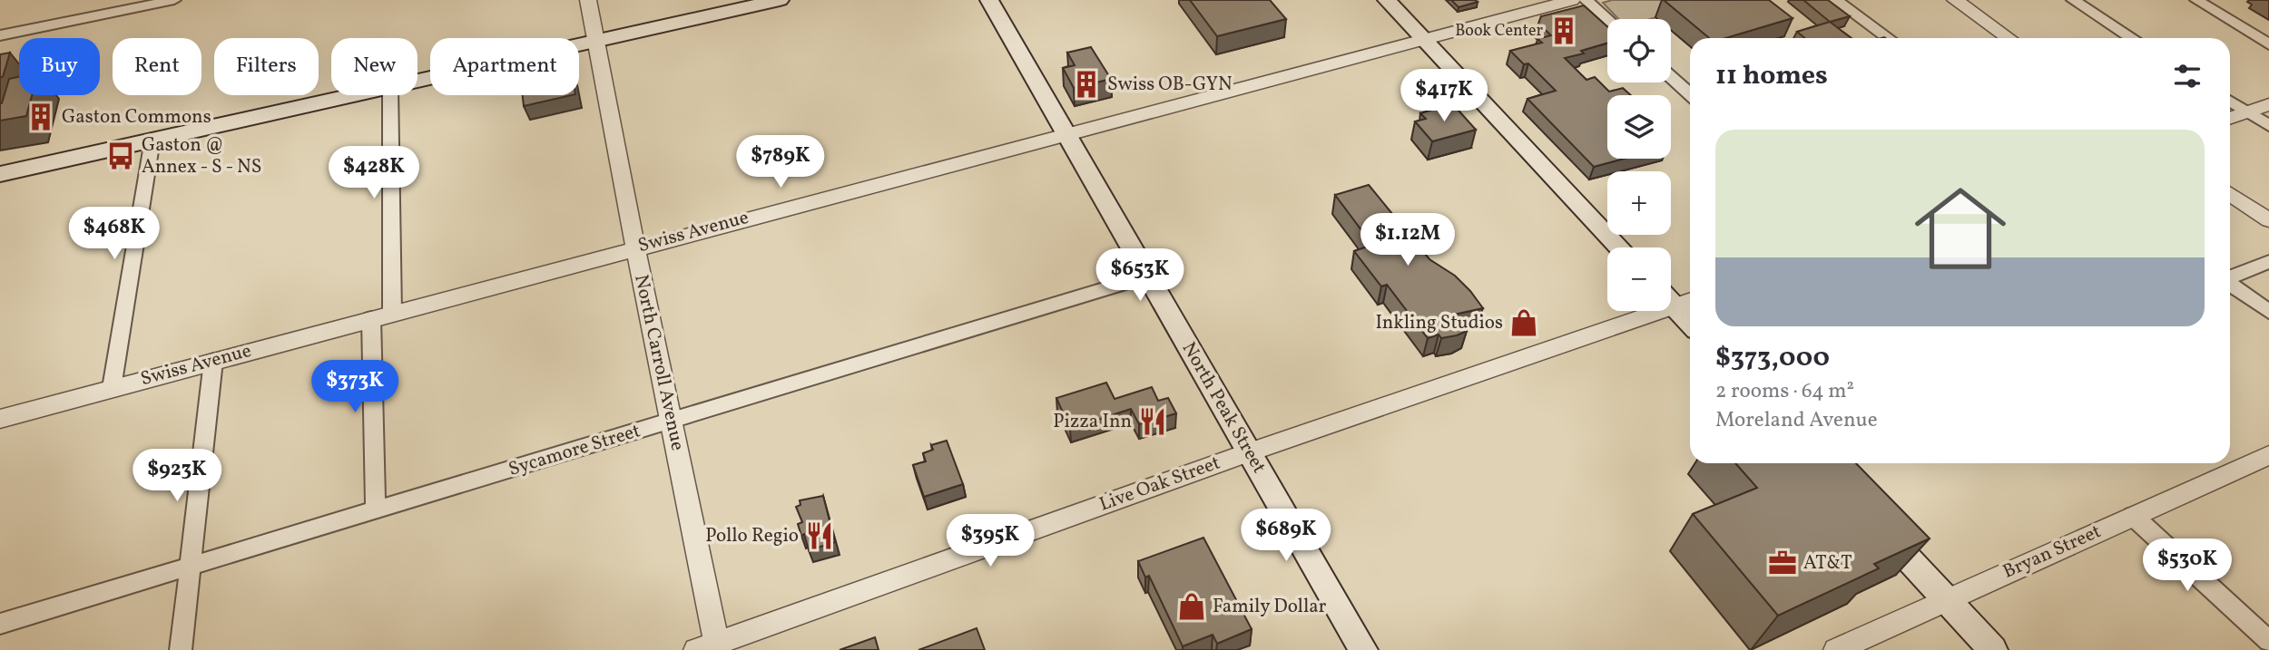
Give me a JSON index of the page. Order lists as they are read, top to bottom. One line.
{"streets":{"main road":["North Peak Street"],"street":["Swiss Avenue","North Carroll Avenue","Sycamore Street","Live Oak Street","Bryan Street"]},"crossings":[["Swiss Avenue","North Carroll Avenue"],["Swiss Avenue","North Peak Street"],["North Carroll Avenue","Sycamore Street"],["North Carroll Avenue","Live Oak Street"],["North Peak Street","Sycamore Street"],["North Peak Street","Live Oak Street"]],"places":{"building":["Book Center","Swiss OB-GYN","Gaston Commons"],"bus stop":["Gaston @ Annex - S - NS"],"shop":["Inkling Studios","Family Dollar"],"restaurant":["Pizza Inn","Pollo Regio"],"office":["AT&T"]},"page":{"map_buttons":["+","−"],"chip":["Buy","Rent","Filters","New","Apartment"],"heading":"11 homes","price":["$417K","$789K","$428K","$468K","$1.12M","$653K","$373K","$923K","$689K","$395K","$530K"],"list":[{"name":"$373,000","note":"2 rooms · 64 m² · Moreland Avenue"}]}}
